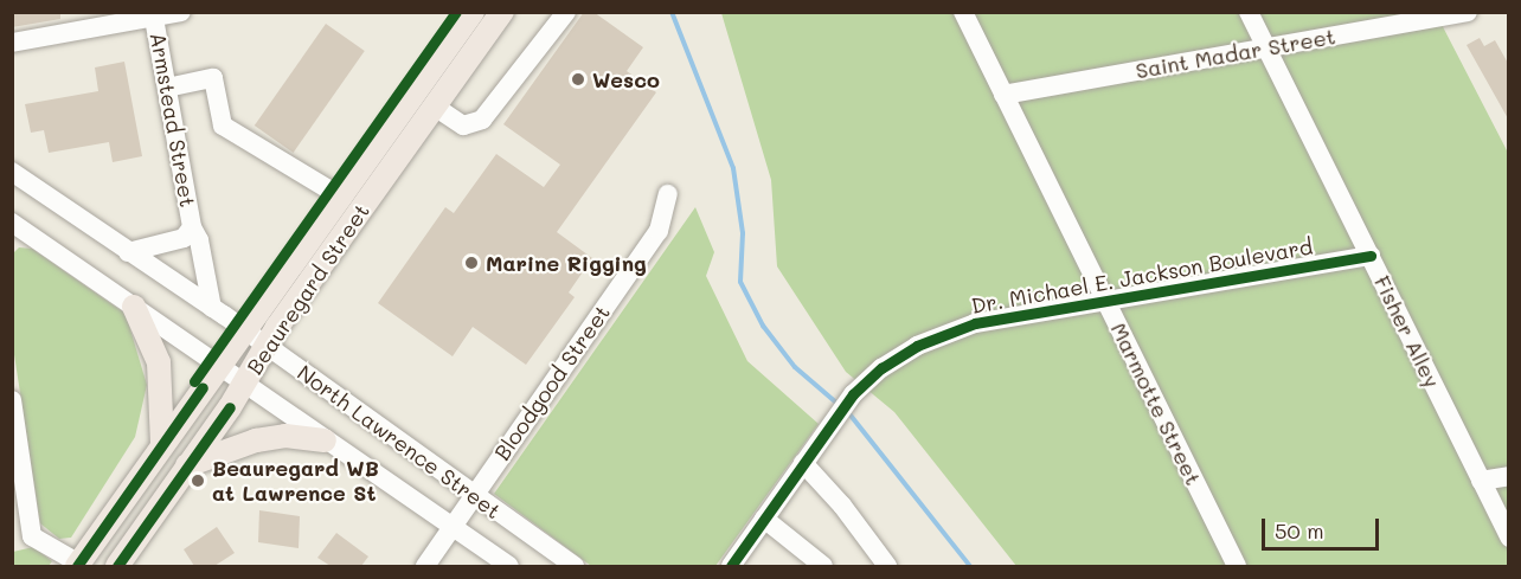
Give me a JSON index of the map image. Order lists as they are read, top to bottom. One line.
{"streets":{"main road":["Beauregard Street"],"street":["Saint Madar Street","Armstead Street","Dr. Michael E. Jackson Boulevard","Fisher Alley","Bloodgood Street","Marmotte Street","North Lawrence Street"]},"crossings":[["Saint Madar Street","Fisher Alley"],["Saint Madar Street","Marmotte Street"],["Armstead Street","North Lawrence Street"],["Dr. Michael E. Jackson Boulevard","Fisher Alley"],["Dr. Michael E. Jackson Boulevard","Marmotte Street"],["Beauregard Street","North Lawrence Street"],["Bloodgood Street","North Lawrence Street"]],"places":["Wesco","Marine Rigging","Beauregard WB at Lawrence St"],"scale_bar":"50 m"}
